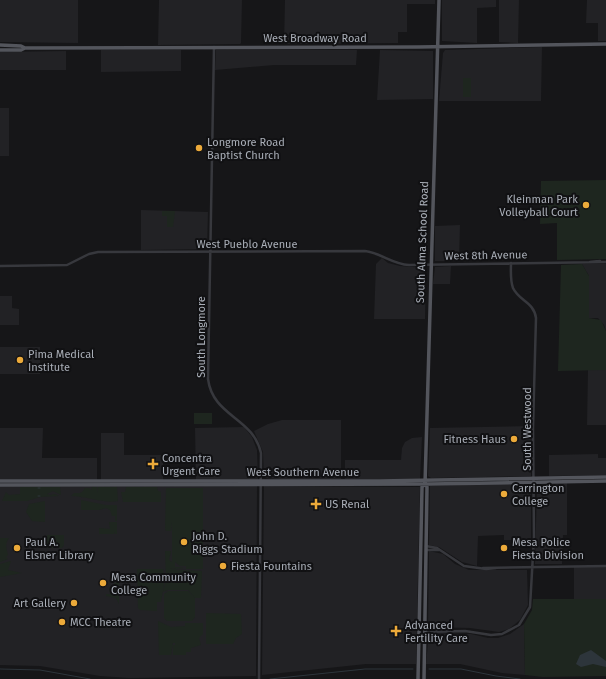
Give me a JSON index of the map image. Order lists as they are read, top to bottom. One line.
{"streets":{"main road":["West Broadway Road","South Alma School Road","West Southern Avenue"],"street":["West Pueblo Avenue","West 8th Avenue","South Longmore","South Westwood"]},"crossings":[["West Broadway Road","South Alma School Road"],["West Broadway Road","South Longmore"],["South Alma School Road","West 8th Avenue"],["South Alma School Road","South Westwood"],["South Alma School Road","West Southern Avenue"],["West Pueblo Avenue","West 8th Avenue"],["West Pueblo Avenue","South Longmore"],["West 8th Avenue","South Westwood"],["South Longmore","West Southern Avenue"],["South Westwood","West Southern Avenue"]],"places":{"other":["Longmore Road Baptist Church","Kleinman Park Volleyball Court","Pima Medical Institute","Fitness Haus","Carrington College","John D. Riggs Stadium","Paul A. Elsner Library","Mesa Police Fiesta Division","Fiesta Fountains","Mesa Community College","Art Gallery","MCC Theatre"],"health":["Concentra Urgent Care","US Renal","Advanced Fertility Care"]}}
